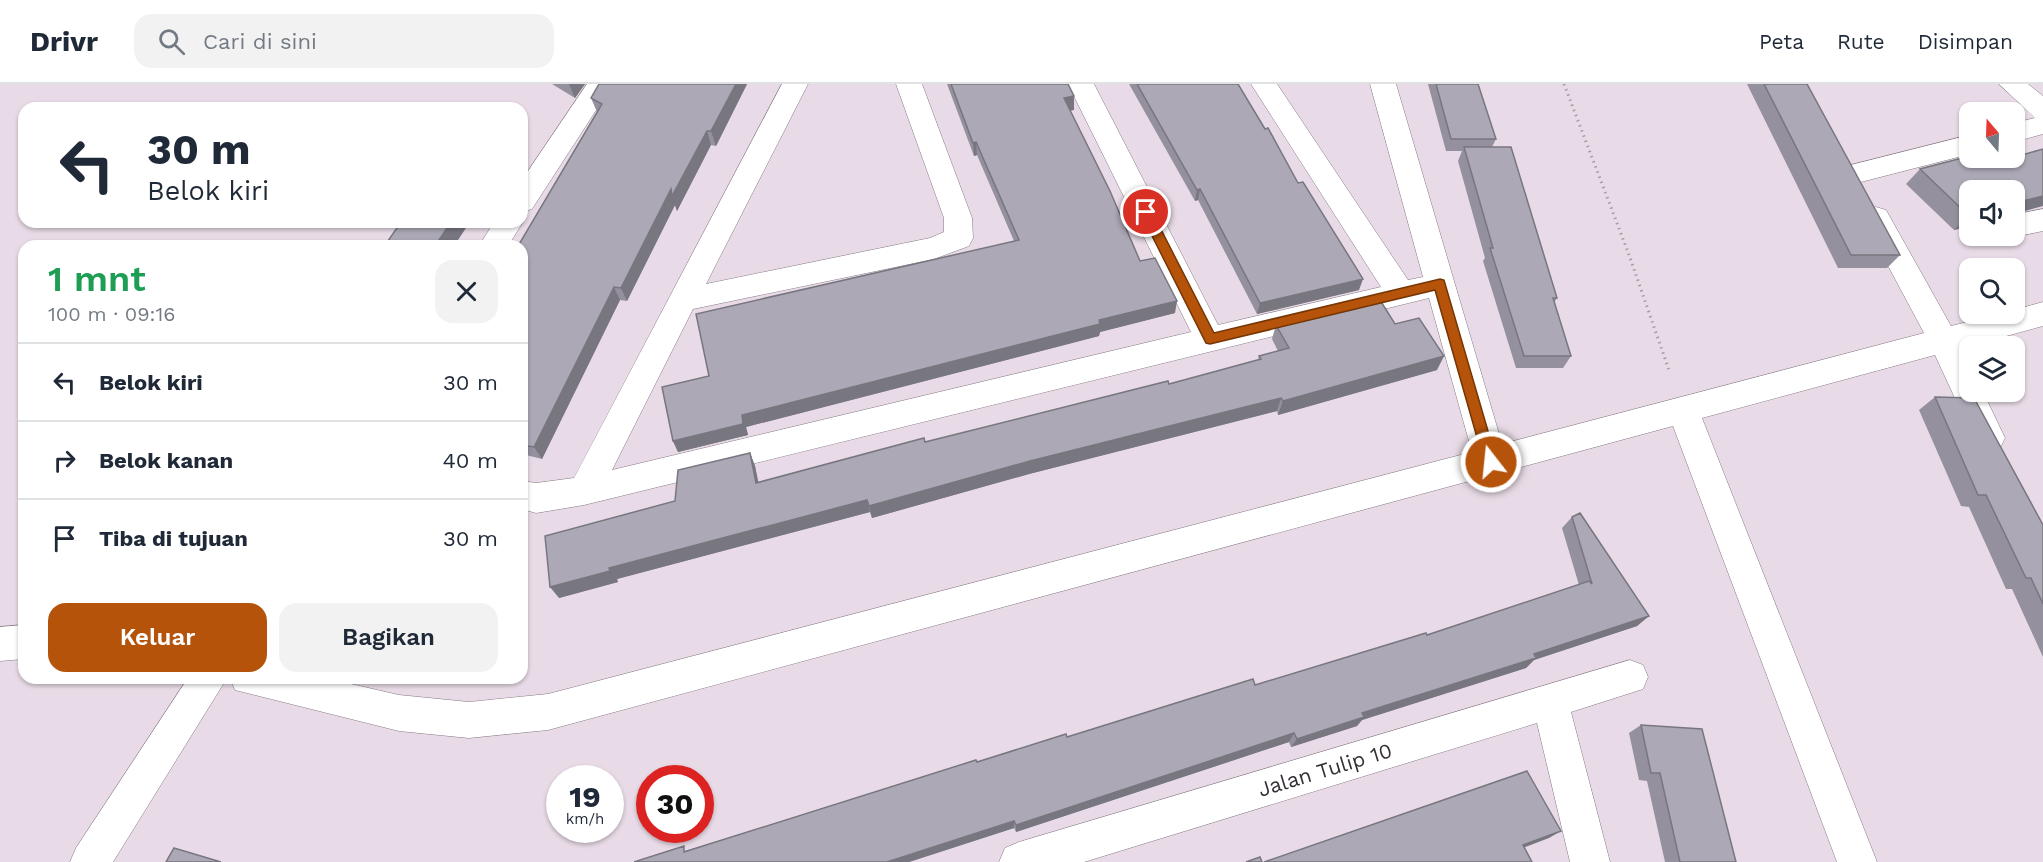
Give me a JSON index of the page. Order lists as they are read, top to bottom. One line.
{"streets":{"street":["Jalan Tulip 10"]},"north":"top","page":{"header":"Drivr","search":"Cari di sini","nav":["Peta","Rute","Disimpan"],"turn":["30 m","Belok kiri"],"heading":["1 mnt","100 m · 09:16"],"list":[{"name":"Belok kiri","value":"30 m"},{"name":"Belok kanan","value":"40 m"},{"name":"Tiba di tujuan","value":"30 m"}],"buttons":["Keluar","Bagikan"],"speed":"19 km/h","limit":"30"}}
